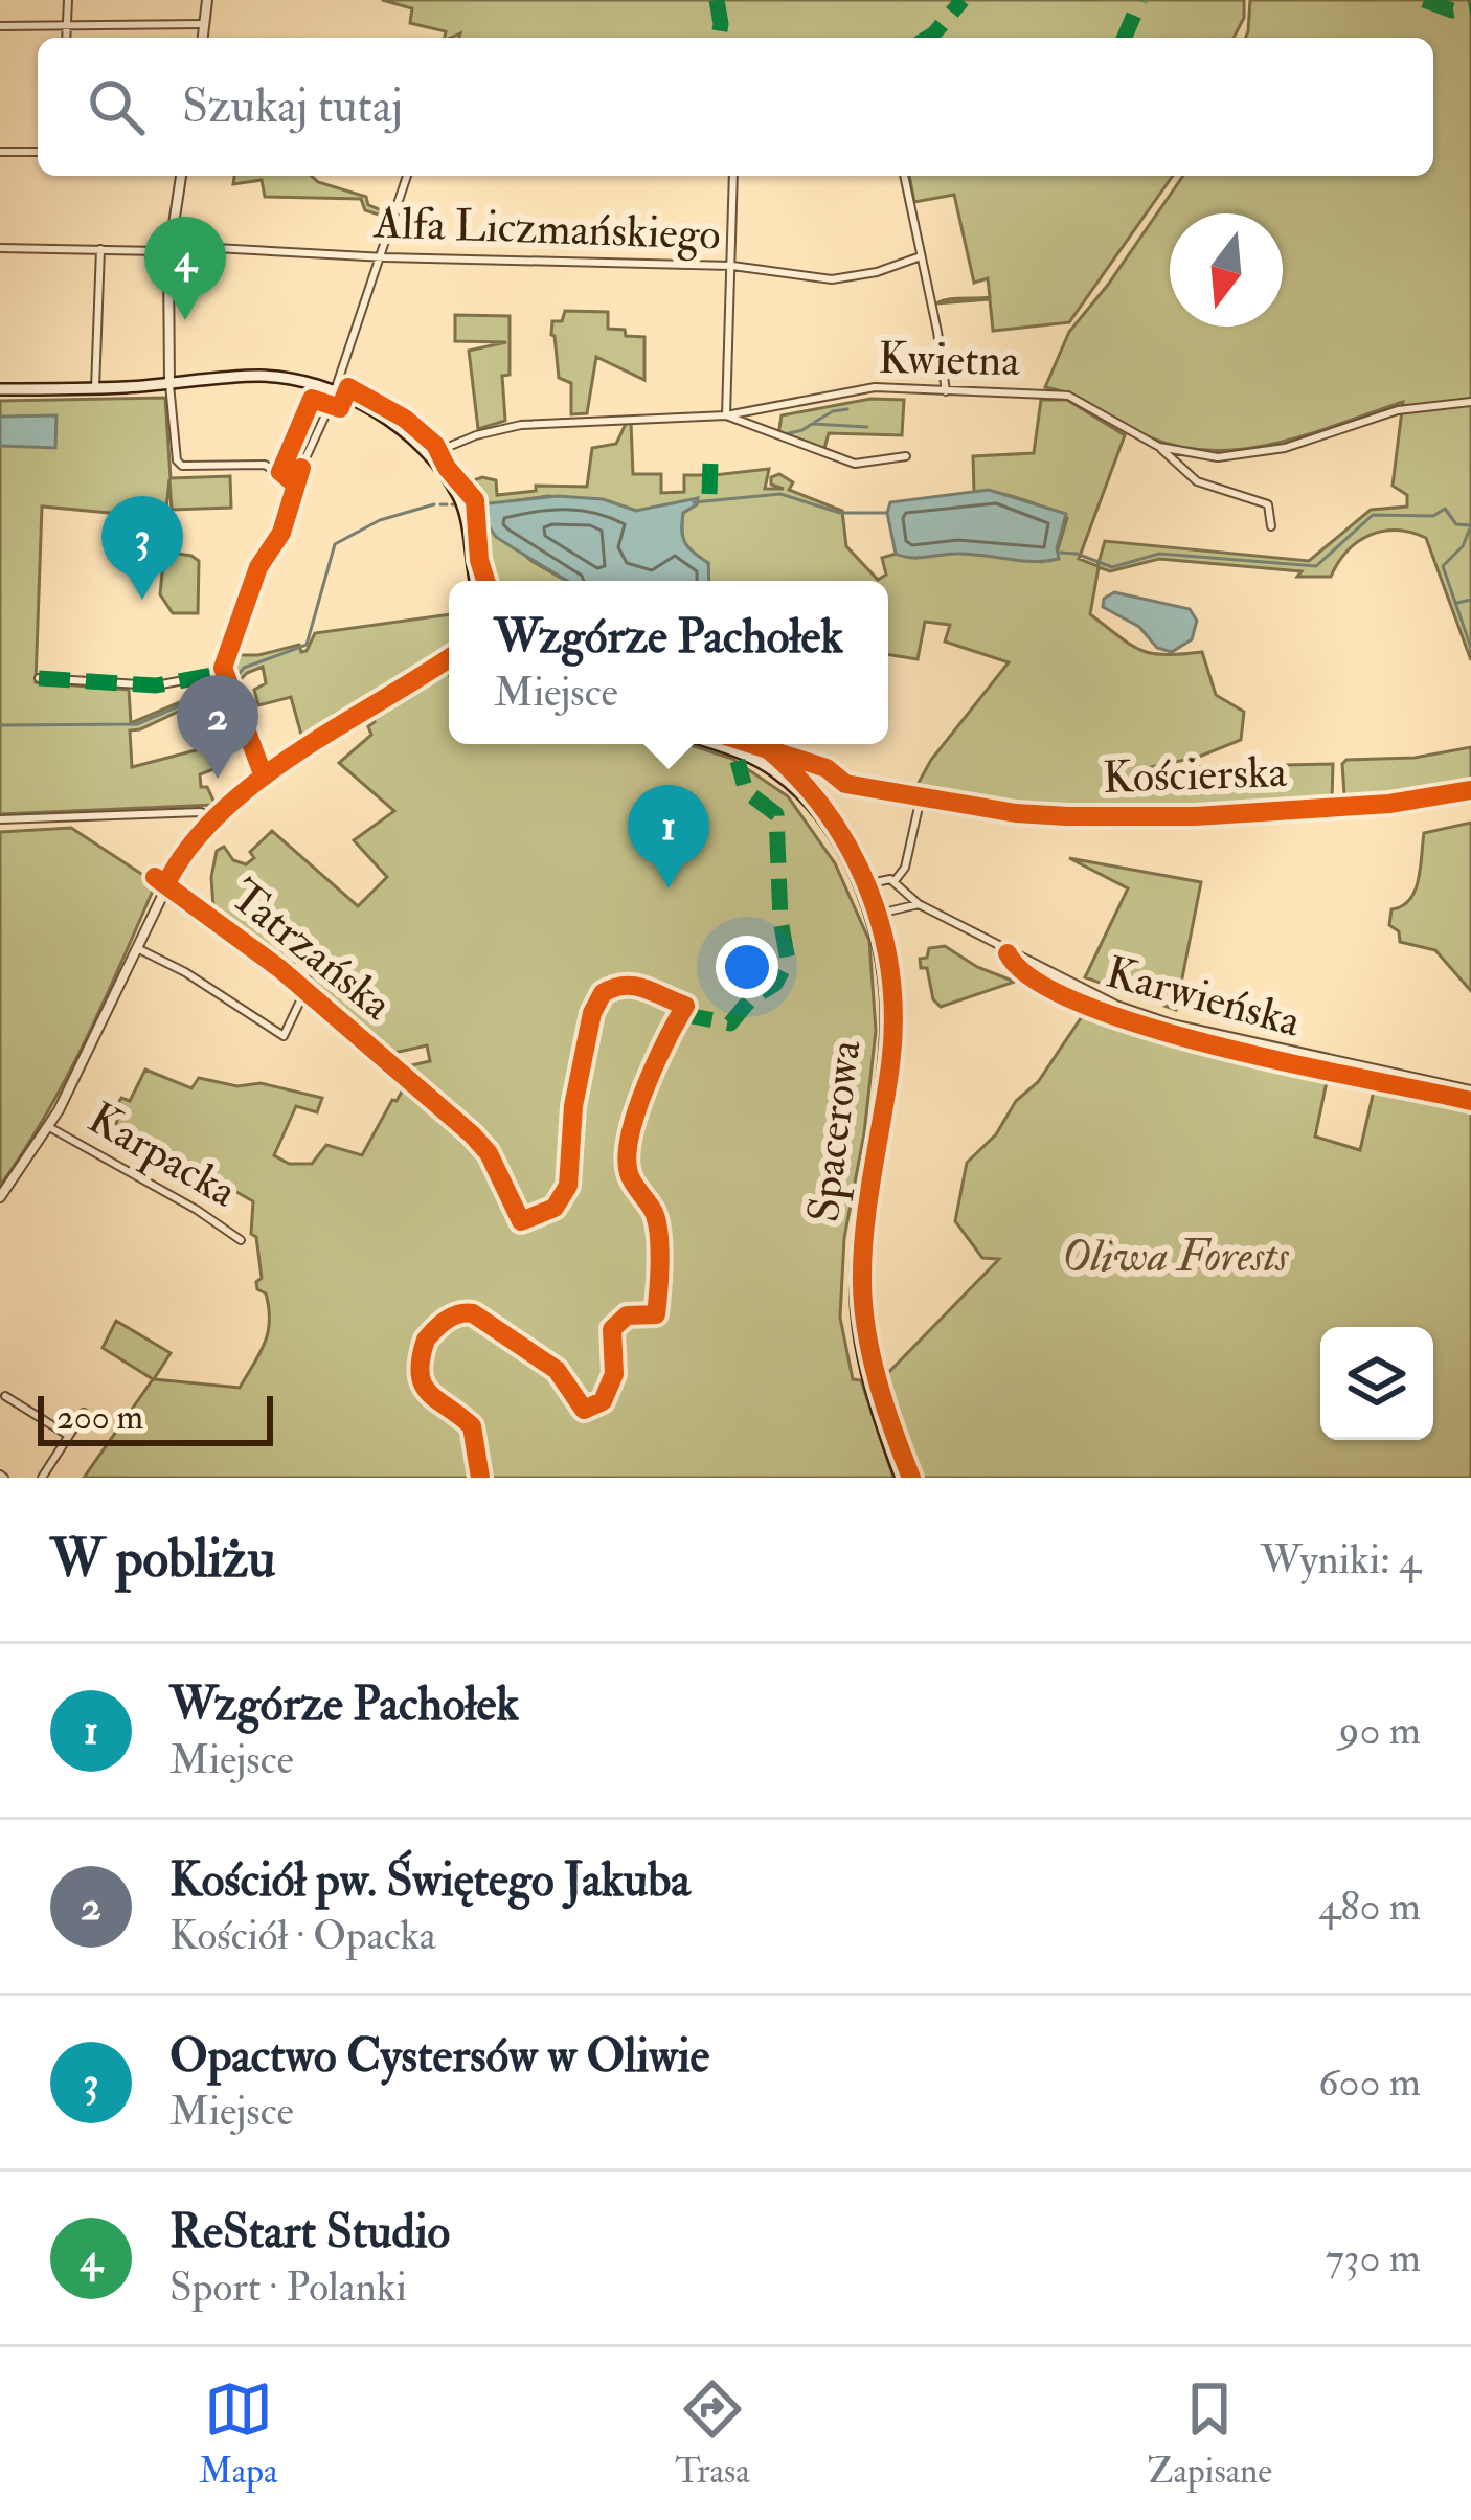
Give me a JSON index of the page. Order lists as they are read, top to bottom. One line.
{"streets":{"main road":["Spacerowa"],"street":["Alfa Liczmańskiego","Kwietna","Kościerska","Tatrzańska","Karwieńska","Karpacka"]},"parks":["Oliwa Forests"],"scale_bar":"200 m","north":"bottom","page":{"search":"Szukaj tutaj","pins":["4","3","2","1"],"popup":["Wzgórze Pachołek","Miejsce"],"scale":"200 m","heading":["W pobliżu","Wyniki: 4"],"list":[{"mark":"1","name":"Wzgórze Pachołek","note":"Miejsce","value":"90 m"},{"mark":"2","name":"Kościół pw. Świętego Jakuba","note":"Kościół · Opacka","value":"480 m"},{"mark":"3","name":"Opactwo Cystersów w Oliwie","note":"Miejsce","value":"600 m"},{"mark":"4","name":"ReStart Studio","note":"Sport · Polanki","value":"730 m"}],"nav":["Mapa","Trasa","Zapisane"]}}
